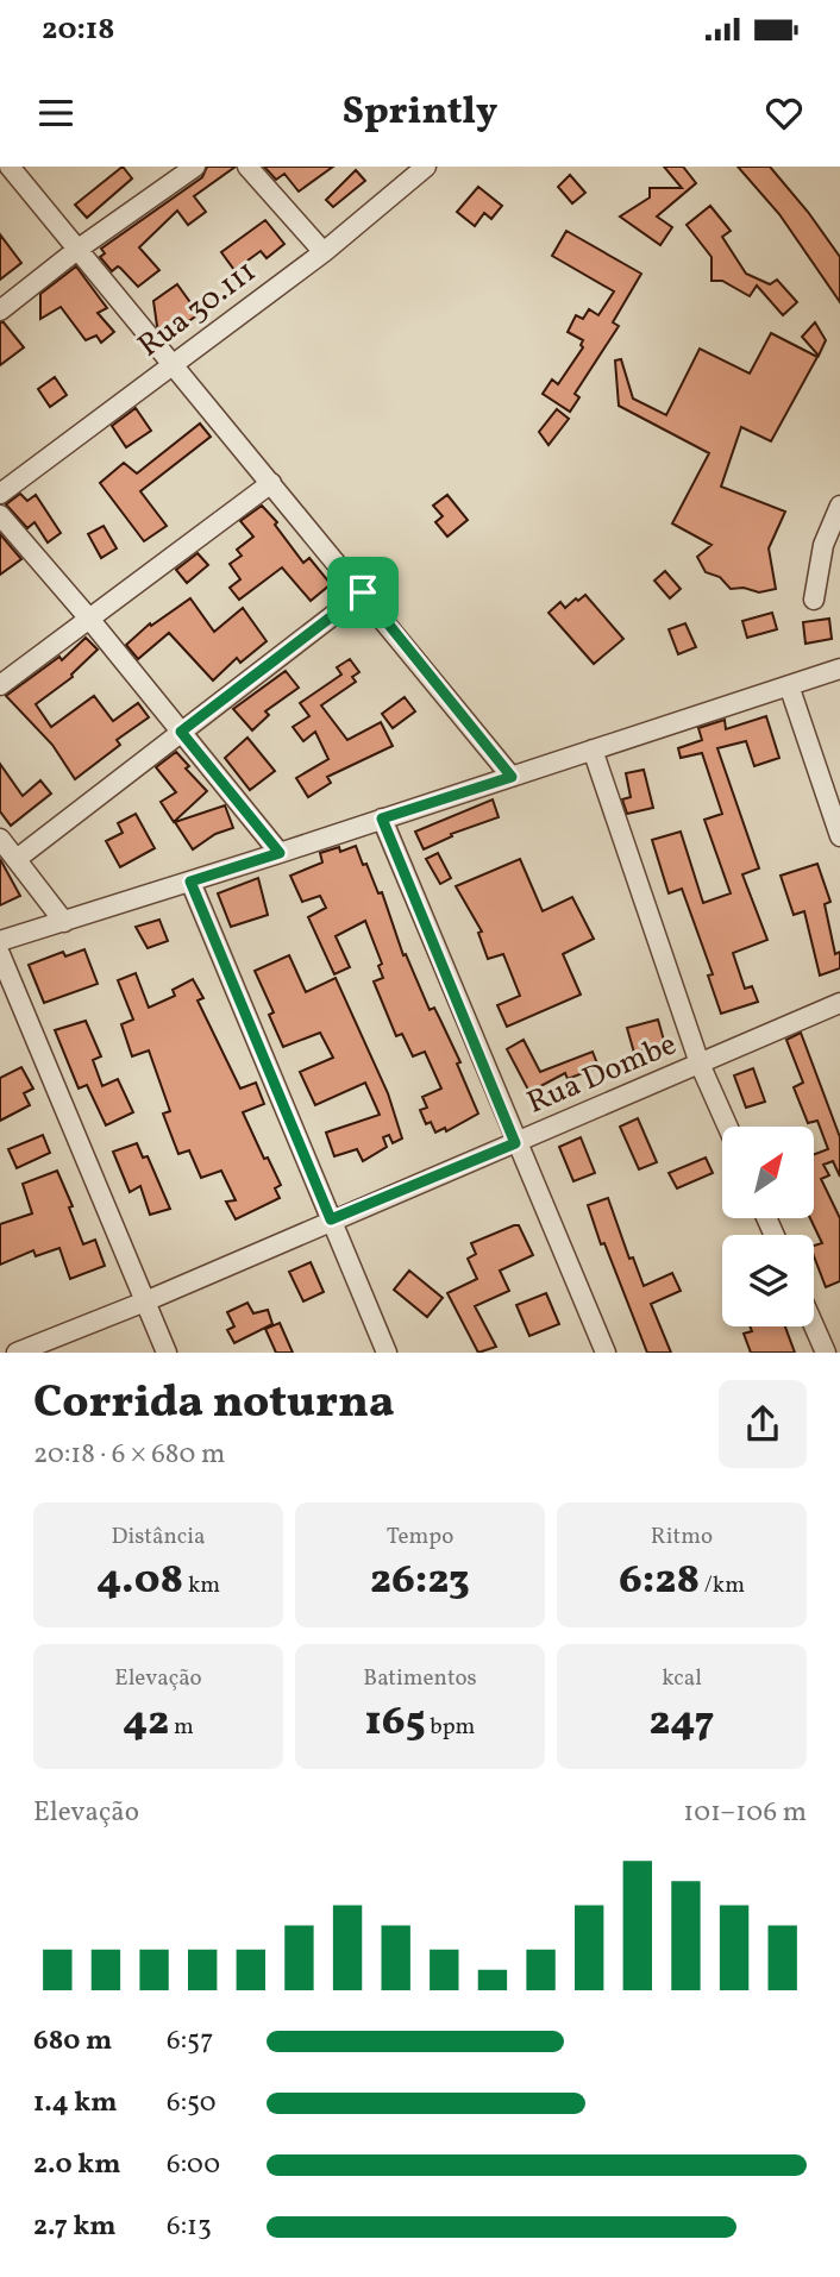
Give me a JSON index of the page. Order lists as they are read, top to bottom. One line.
{"streets":{"street":["Rua 30.111","Rua Dombe"]},"north":"top right","page":{"status":"20:18","header":"Sprintly","heading":["Corrida noturna","20:18 · 6 × 680 m"],"stats":[["Distância","4.08 km"],["Tempo","26:23"],["Ritmo","6:28 /km"],["Elevação","42 m"],["Batimentos","165 bpm"],["kcal","247"]],"chart":["Elevação","101–106 m"],"list":[{"name":"680 m","note":"6:57"},{"name":"1.4 km","note":"6:50"},{"name":"2.0 km","note":"6:00"},{"name":"2.7 km","note":"6:13"}]}}
